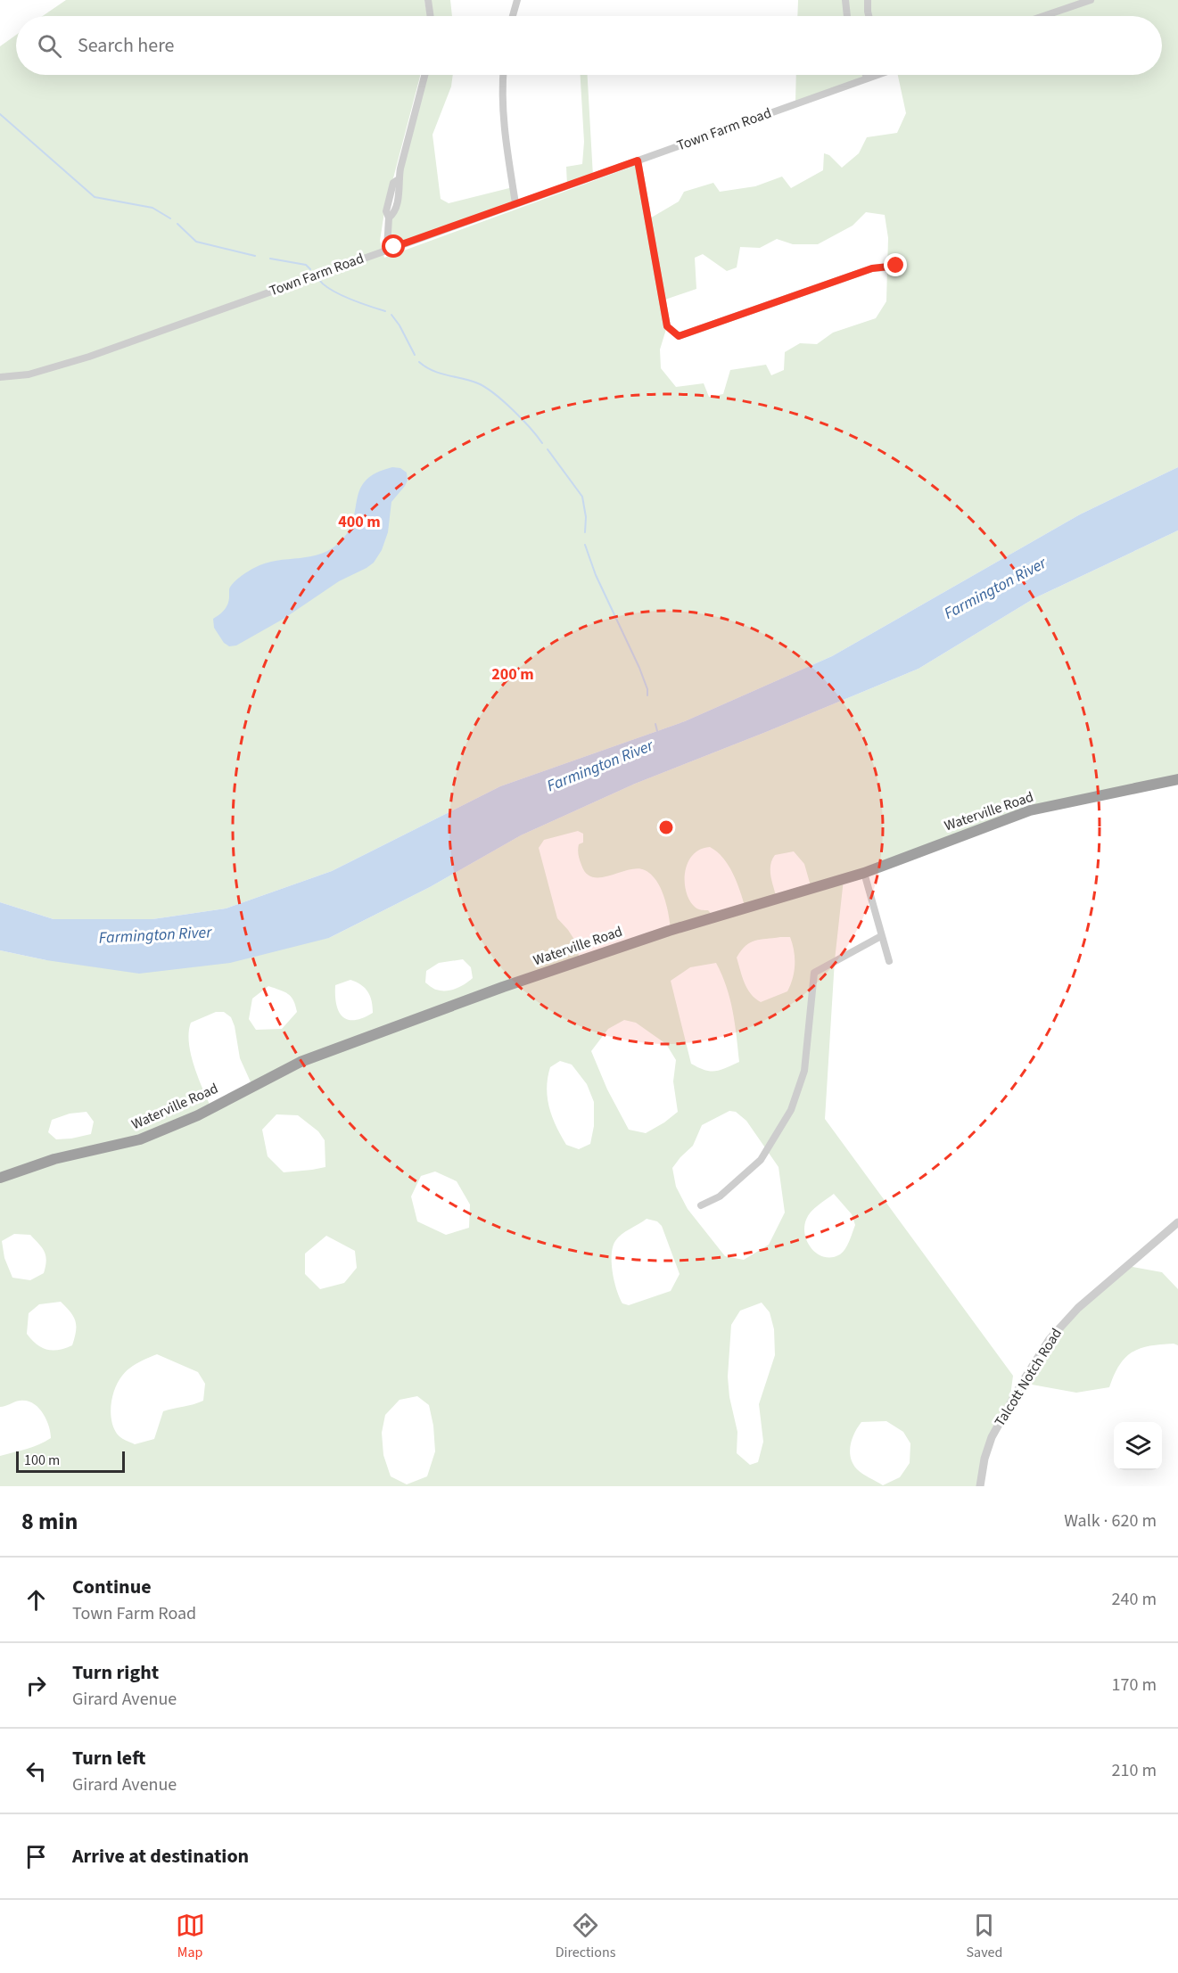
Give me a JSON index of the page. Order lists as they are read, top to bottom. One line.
{"streets":{"highway":["Waterville Road"],"street":["Town Farm Road","Talcott Notch Road"]},"water":["Farmington River"],"scale_bar":"100 m","page":{"search":"Search here","scale":"100 m","heading":["8 min","Walk · 620 m"],"list":[["Continue","Town Farm Road","240 m"],["Turn right","Girard Avenue","170 m"],["Turn left","Girard Avenue","210 m"],"Arrive at destination"],"nav":["Map","Directions","Saved"]},"rings":["400 m","200 m"]}
